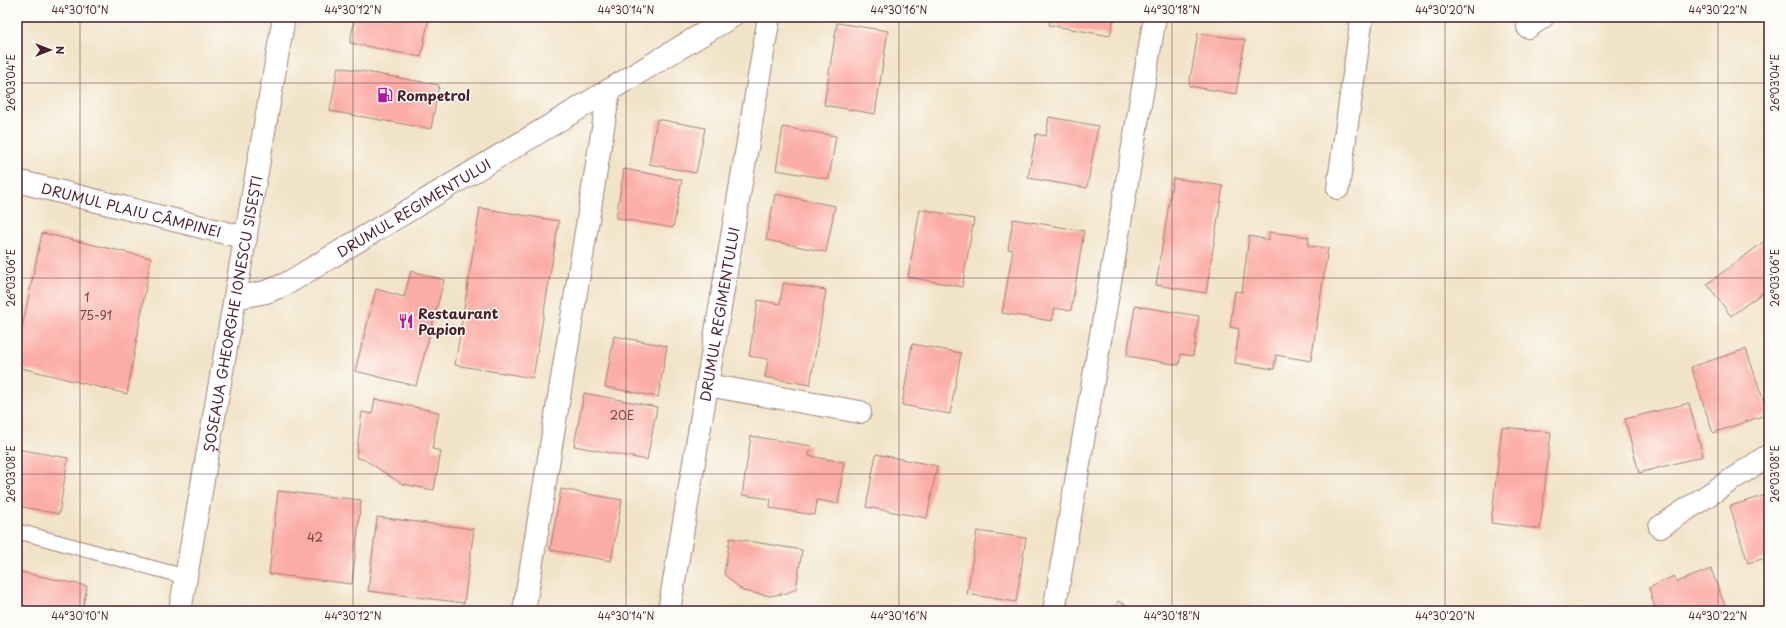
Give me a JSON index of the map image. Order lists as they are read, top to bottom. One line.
{"streets":{"street":["DRUMUL REGIMENTULUI","DRUMUL PLAIU CÂMPINEI","ȘOSEAUA GHEORGHE IONESCU SISEȘTI"]},"crossings":[["DRUMUL REGIMENTULUI","ȘOSEAUA GHEORGHE IONESCU SISEȘTI"],["DRUMUL PLAIU CÂMPINEI","ȘOSEAUA GHEORGHE IONESCU SISEȘTI"]],"places":{"fuel station":["Rompetrol"],"restaurant":["Restaurant Papion"]},"house_numbers":["1","75-91","20E","42"],"north":"right","coordinates":["44°30'10\"N","44°30'12\"N","44°30'14\"N","44°30'16\"N","44°30'18\"N","44°30'20\"N","44°30'22\"N","26°03'04\"E","26°03'06\"E","26°03'08\"E"]}
